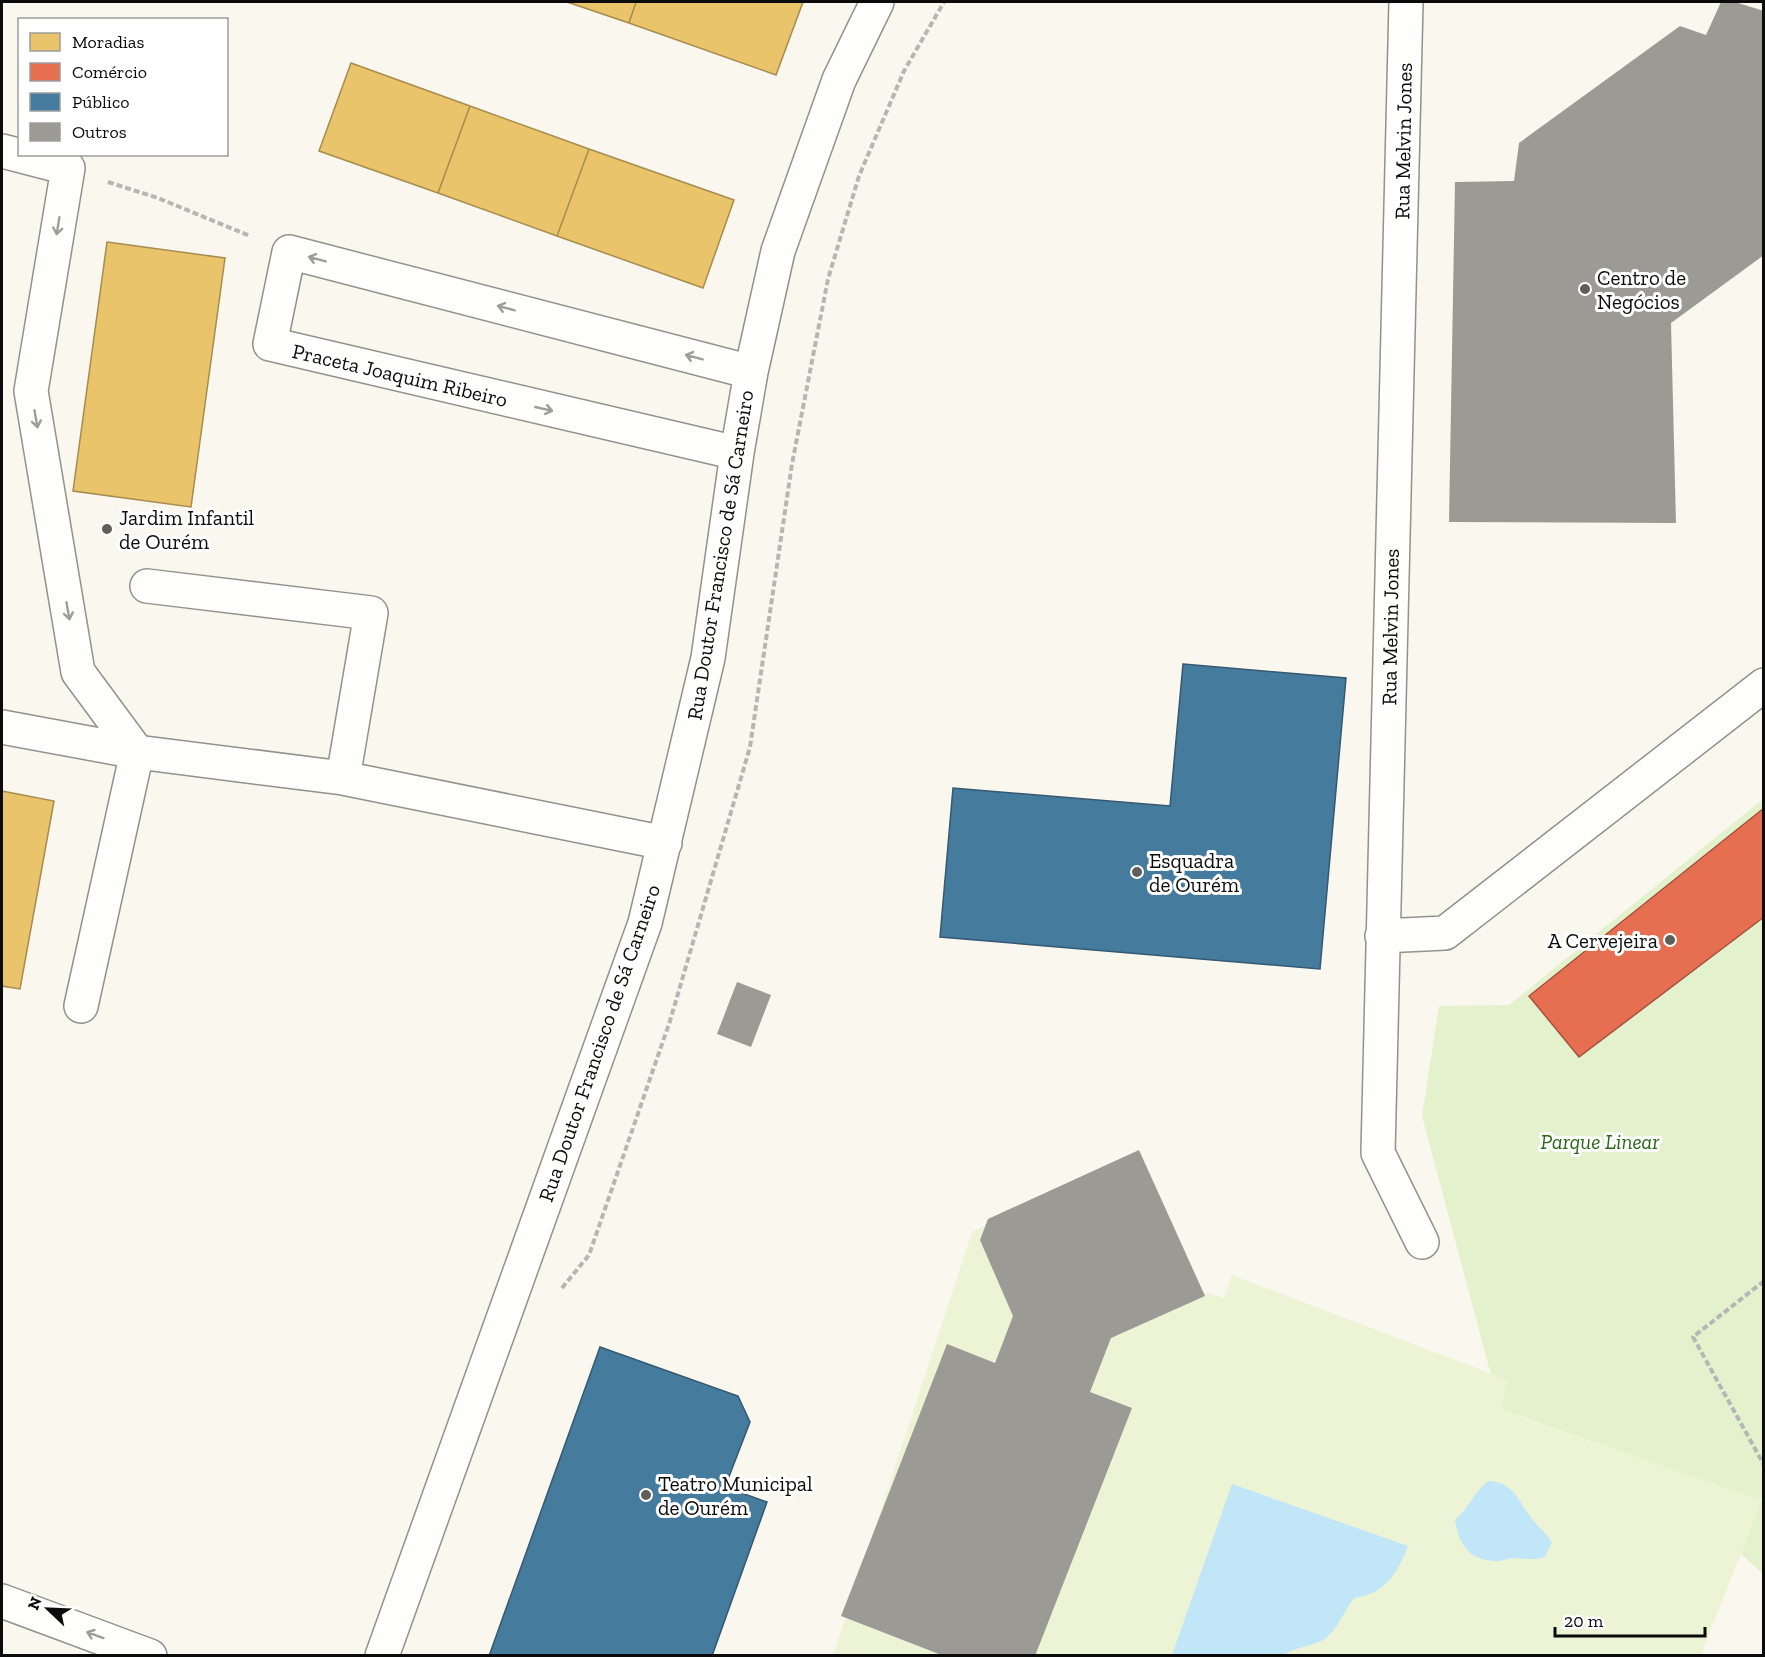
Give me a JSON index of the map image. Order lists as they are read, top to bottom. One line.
{"streets":{"street":["Rua Melvin Jones","Praceta Joaquim Ribeiro","Rua Doutor Francisco de Sá Carneiro"]},"crossings":[["Praceta Joaquim Ribeiro","Rua Doutor Francisco de Sá Carneiro"]],"parks":["Parque Linear"],"places":["Centro de Negócios","Jardim Infantil de Ourém","Esquadra de Ourém","A Cervejeira","Teatro Municipal de Ourém"],"legend":["Moradias","Comércio","Público","Outros"],"scale_bar":"20 m","north":"top left"}
